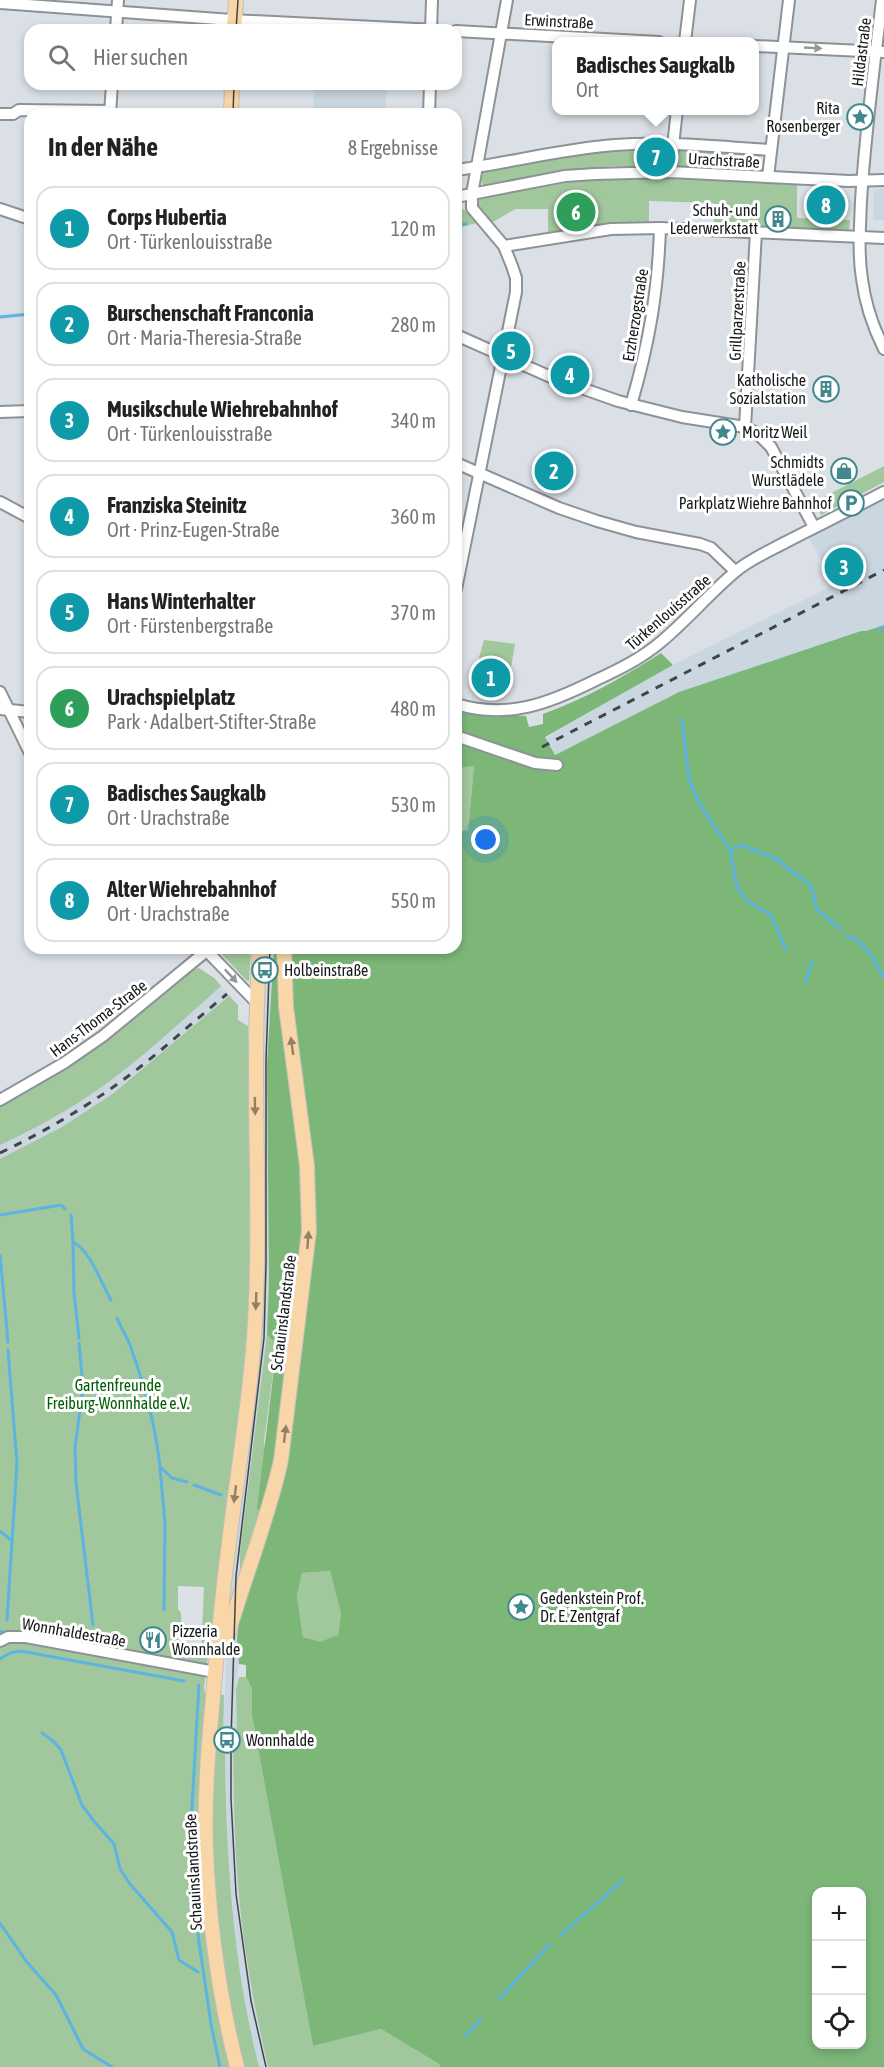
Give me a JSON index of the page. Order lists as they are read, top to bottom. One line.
{"streets":{"main road":["Schauinslandstraße"],"street":["Erwinstraße","Hildastraße","Urachstraße","Grillparzerstraße","Erzherzogstraße","Türkenlouisstraße","Hans-Thoma-Straße","Wonnhaldestraße"]},"crossings":[["Hildastraße","Urachstraße"],["Schauinslandstraße","Wonnhaldestraße"]],"parks":["Gartenfreunde Freiburg-Wonnhalde e.V."],"places":{"place":["Rita Rosenberger","Moritz Weil","Gedenkstein Prof. Dr. E. Zentgraf"],"building":["Schuh- und Lederwerkstatt","Katholische Sozialstation"],"shop":["Schmidts Wurstlädele"],"parking":["Parkplatz Wiehre Bahnhof"],"bus stop":["Holbeinstraße","Wonnhalde"],"restaurant":["Pizzeria Wonnhalde"]},"page":{"search":"Hier suchen","popup":["Badisches Saugkalb","Ort"],"heading":["In der Nähe","8 Ergebnisse"],"pins":["7","8","6","5","4","2","3","1"],"list":[{"mark":"1","name":"Corps Hubertia","note":"Ort · Türkenlouisstraße","value":"120 m"},{"mark":"2","name":"Burschenschaft Franconia","note":"Ort · Maria-Theresia-Straße","value":"280 m"},{"mark":"3","name":"Musikschule Wiehrebahnhof","note":"Ort · Türkenlouisstraße","value":"340 m"},{"mark":"4","name":"Franziska Steinitz","note":"Ort · Prinz-Eugen-Straße","value":"360 m"},{"mark":"5","name":"Hans Winterhalter","note":"Ort · Fürstenbergstraße","value":"370 m"},{"mark":"6","name":"Urachspielplatz","note":"Park · Adalbert-Stifter-Straße","value":"480 m"},{"mark":"7","name":"Badisches Saugkalb","note":"Ort · Urachstraße","value":"530 m"},{"mark":"8","name":"Alter Wiehrebahnhof","note":"Ort · Urachstraße","value":"550 m"}],"map_buttons":["+","−"]}}
